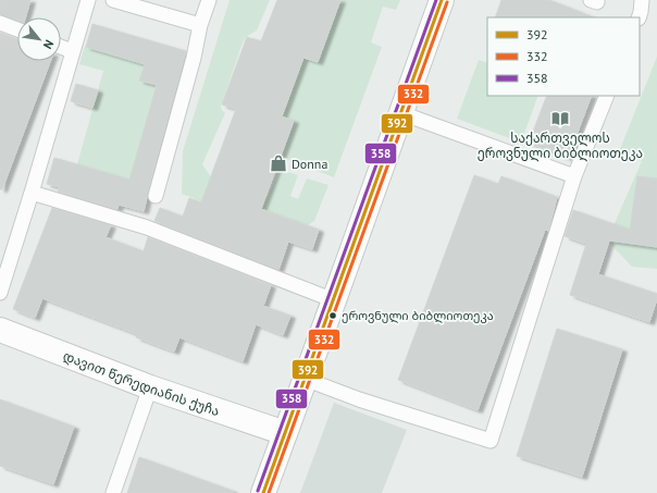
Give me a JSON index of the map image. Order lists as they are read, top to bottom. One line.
{"streets":{"main road":["დავით წერედიანის ქუჩა"]},"places":{"library":["საქართველოს ეროვნული ბიბლიოთეკა"],"shop":["Donna"],"other":["ეროვნული ბიბლიოთეკა"]},"lines":["transit line 392","transit line 358","transit line 332"],"legend":["392","332","358"],"north":"bottom right"}
